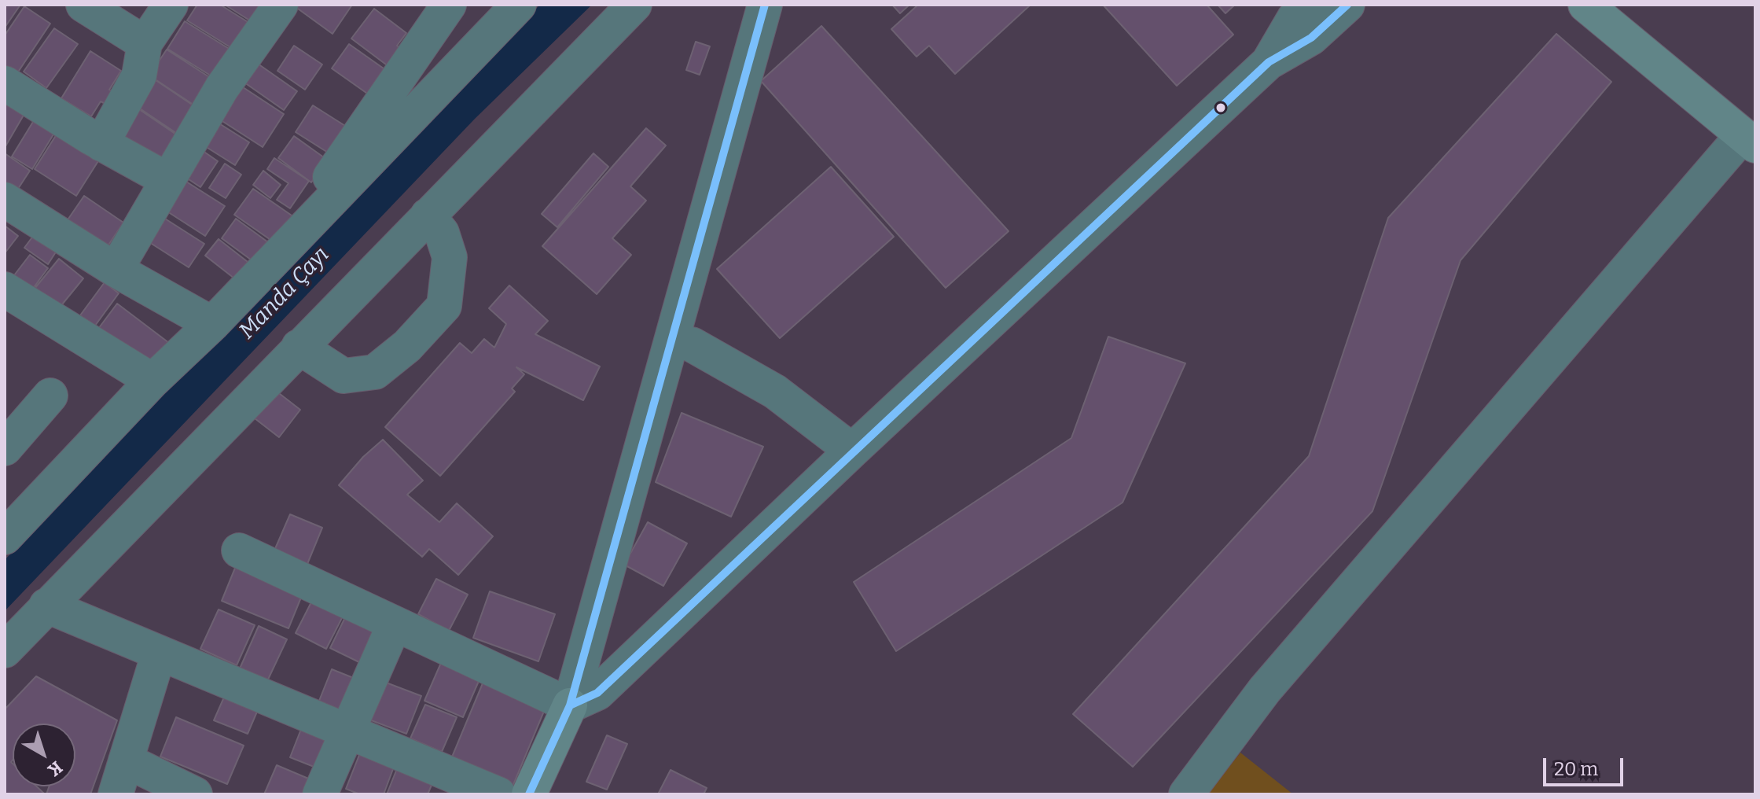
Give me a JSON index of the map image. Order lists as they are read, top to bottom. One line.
{"water":["Manda Çayı"],"scale_bar":"20 m","north":"bottom right"}
